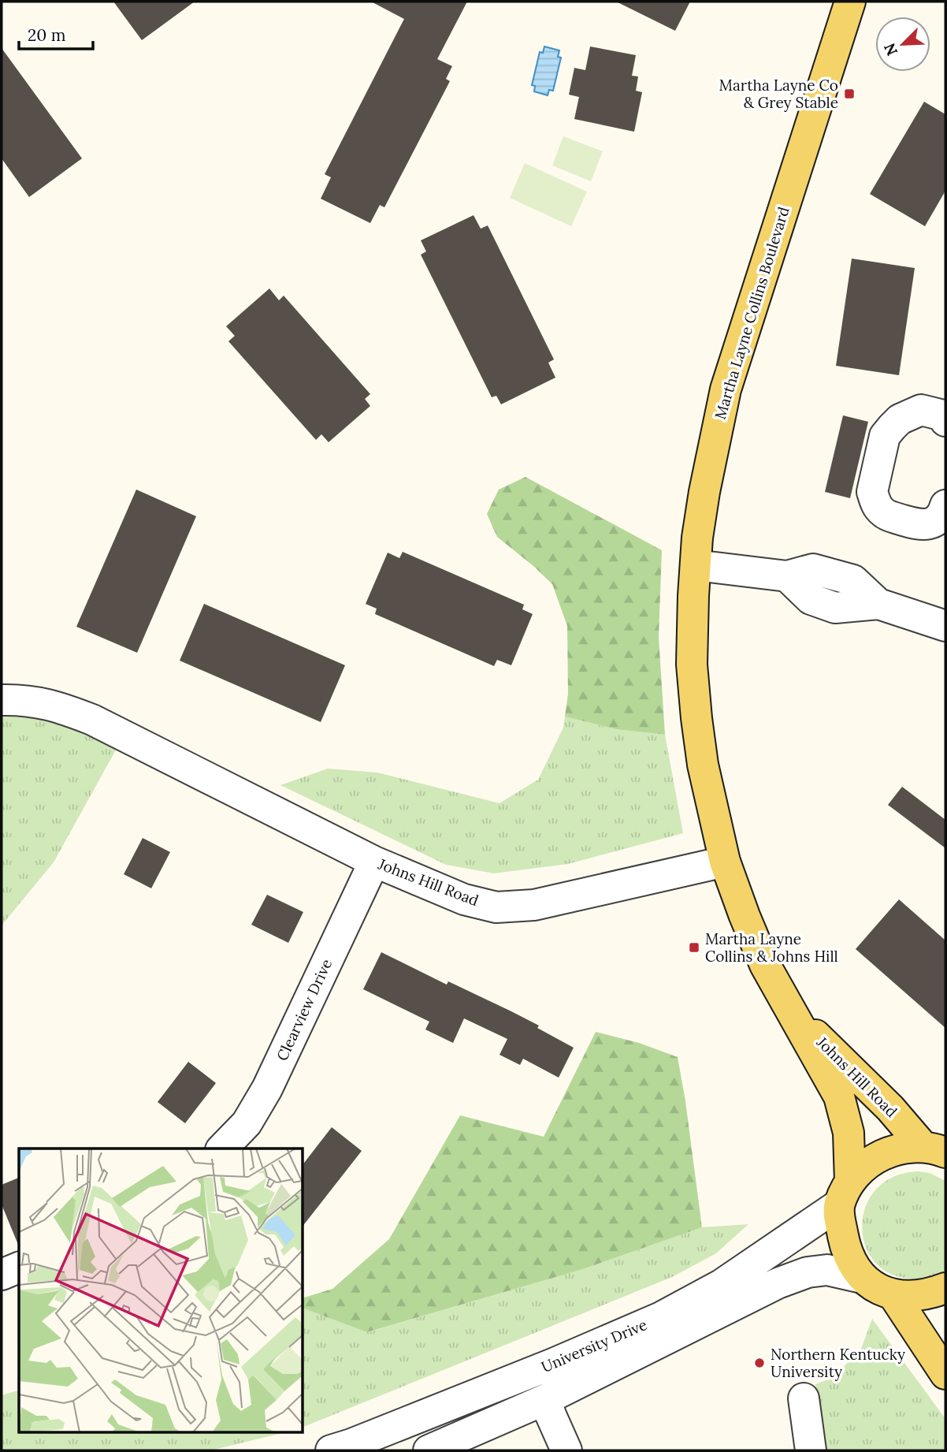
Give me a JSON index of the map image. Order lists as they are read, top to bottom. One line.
{"streets":{"main road":["Martha Layne Collins Boulevard","Johns Hill Road"],"street":["Clearview Drive","University Drive"]},"crossings":[["Martha Layne Collins Boulevard","Johns Hill Road"],["Johns Hill Road","Clearview Drive"],["Johns Hill Road","University Drive"]],"places":{"transit":["Martha Layne Co & Grey Stable","Martha Layne Collins & Johns Hill"],"other":["Northern Kentucky University"]},"scale_bar":"20 m","north":"bottom left"}
